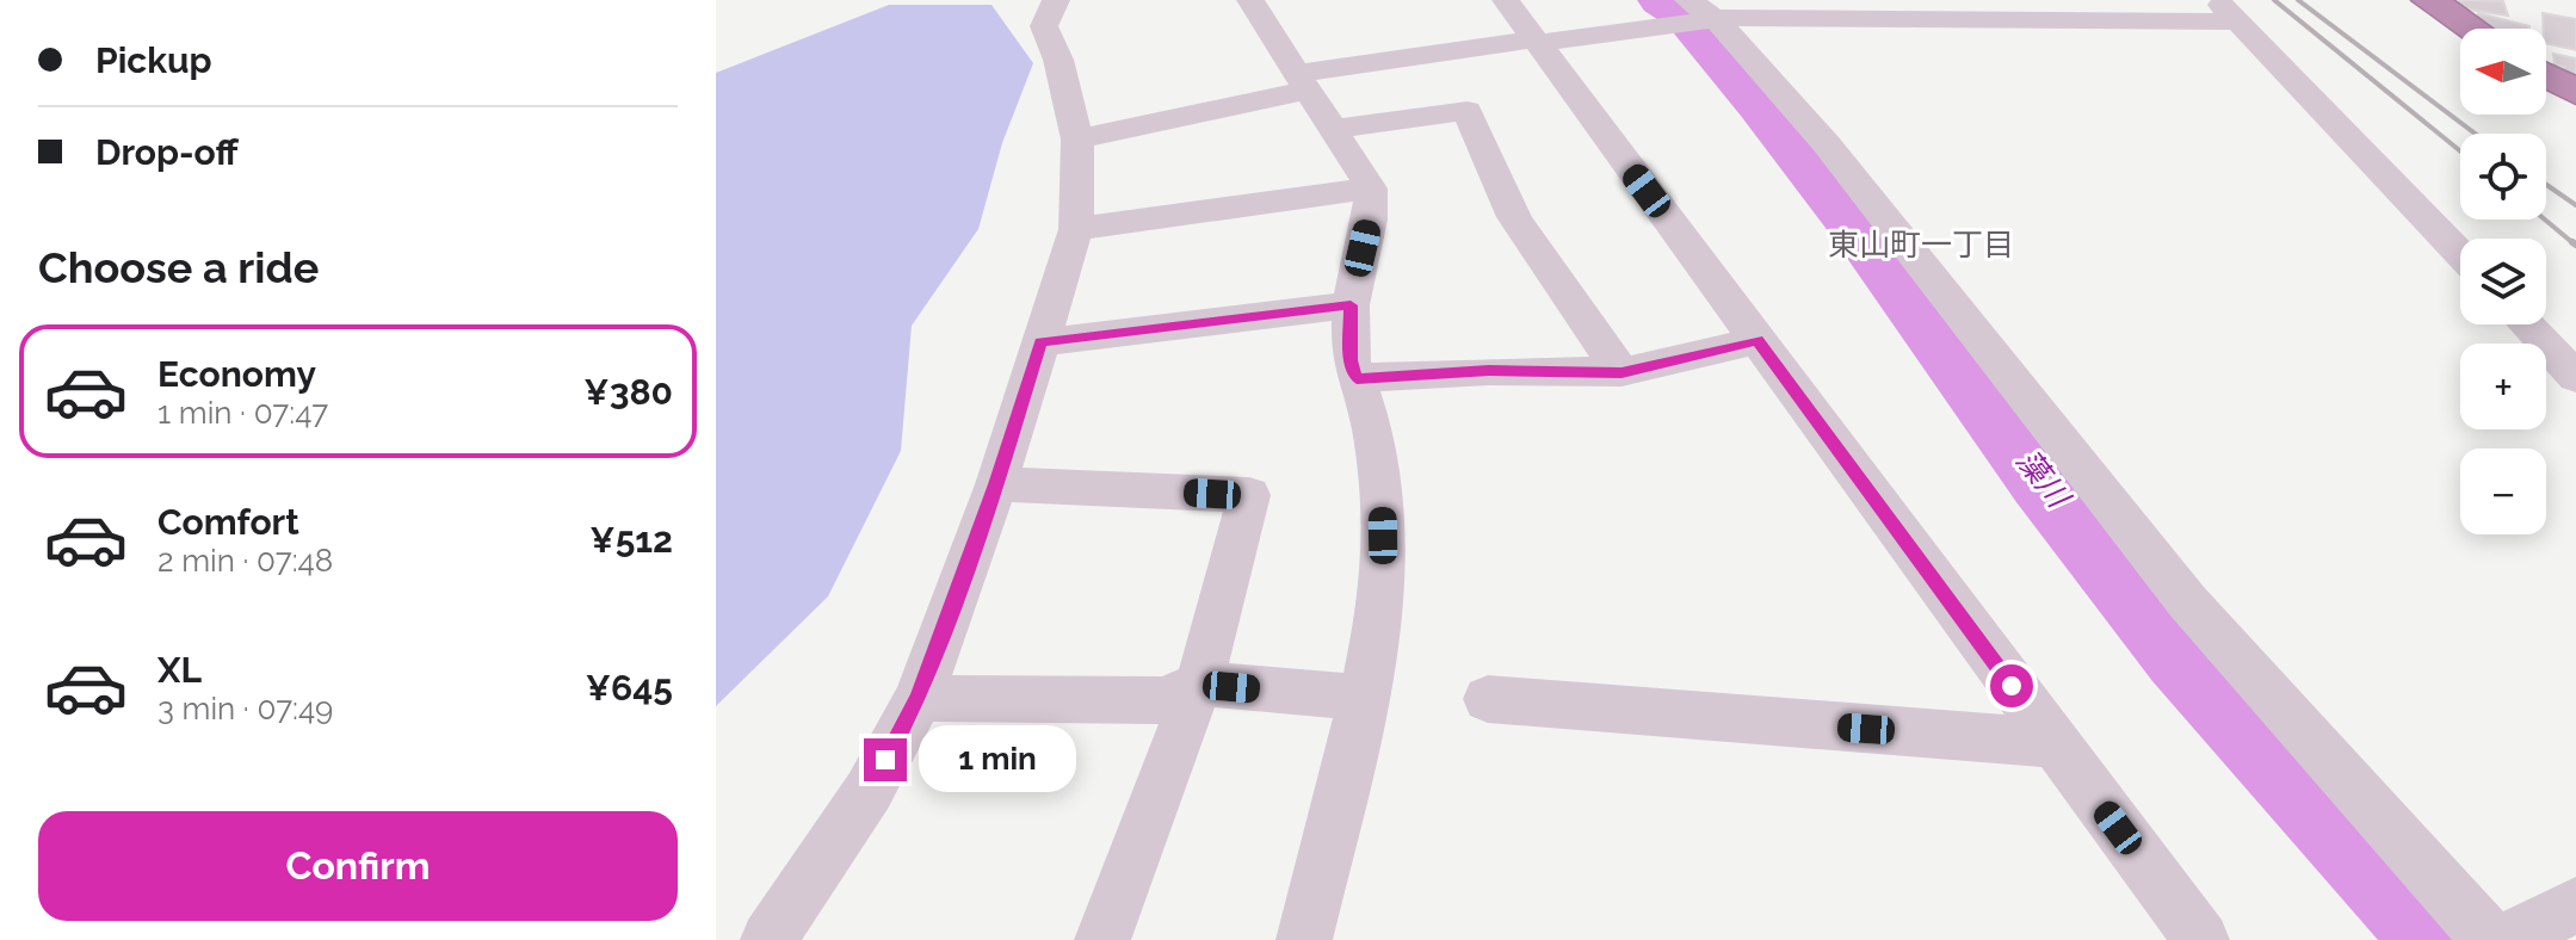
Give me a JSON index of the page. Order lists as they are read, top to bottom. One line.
{"districts":["東山町一丁目"],"water":["藻川"],"north":"left","page":{"banner":["Pickup","Drop-off"],"map_buttons":["+","−"],"heading":"Choose a ride","list":[{"name":"Economy","note":"1 min · 07:47","value":"¥380"},{"name":"Comfort","note":"2 min · 07:48","value":"¥512"},{"name":"XL","note":"3 min · 07:49","value":"¥645"}],"bubble":"1 min","buttons":"Confirm"}}
